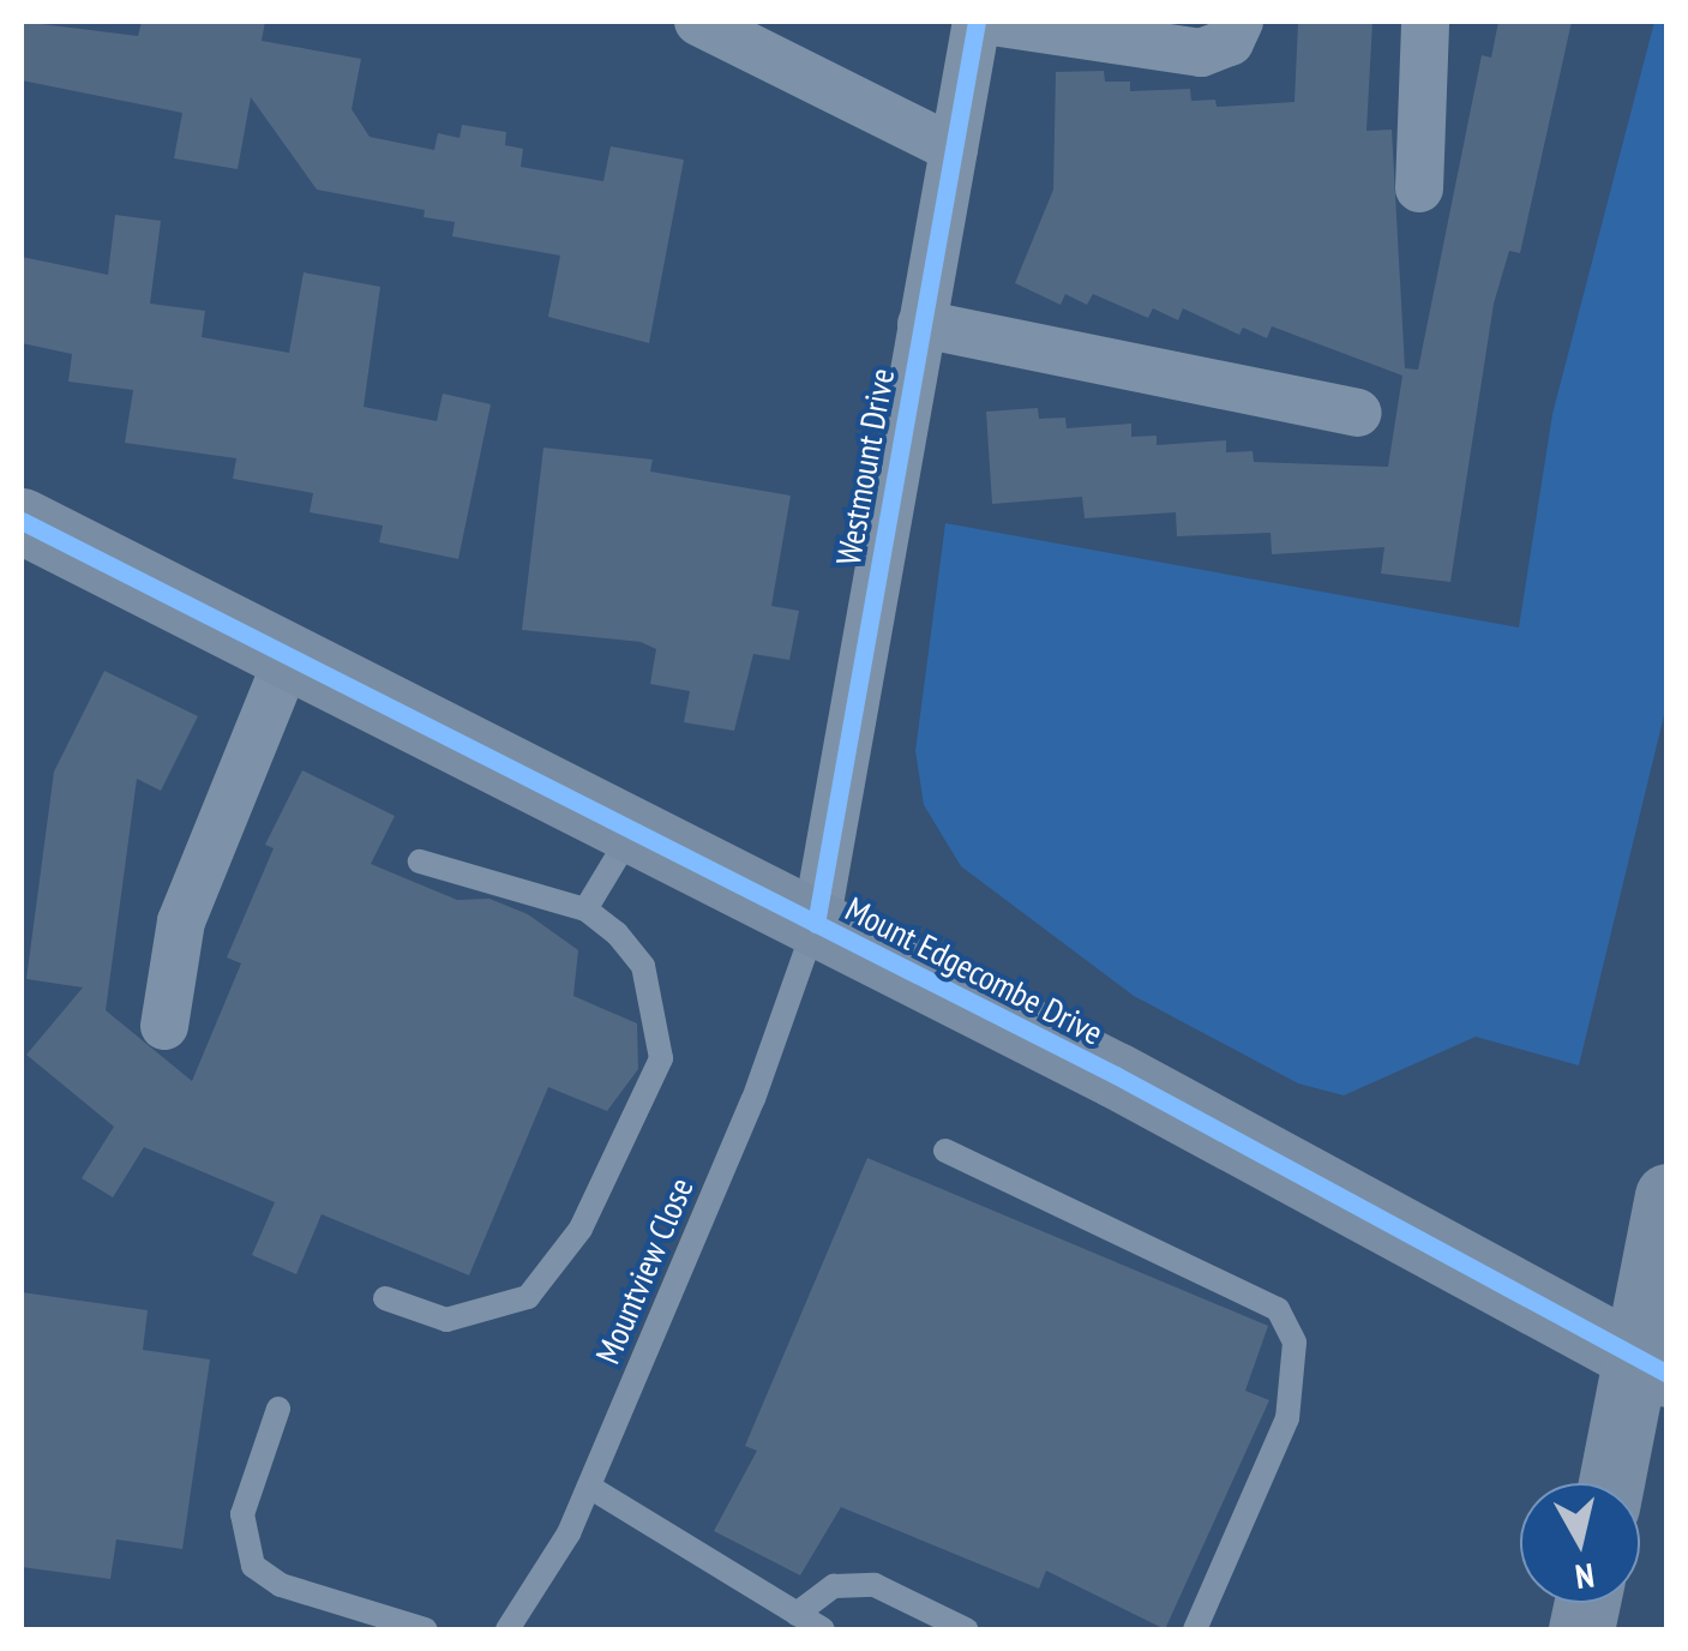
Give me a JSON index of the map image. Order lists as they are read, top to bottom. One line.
{"streets":{"street":["Westmount Drive","Mount Edgecombe Drive"],"lane":["Mountview Close"]},"crossings":[["Westmount Drive","Mount Edgecombe Drive"],["Westmount Drive","Mountview Close"],["Mount Edgecombe Drive","Mountview Close"]],"north":"bottom"}
